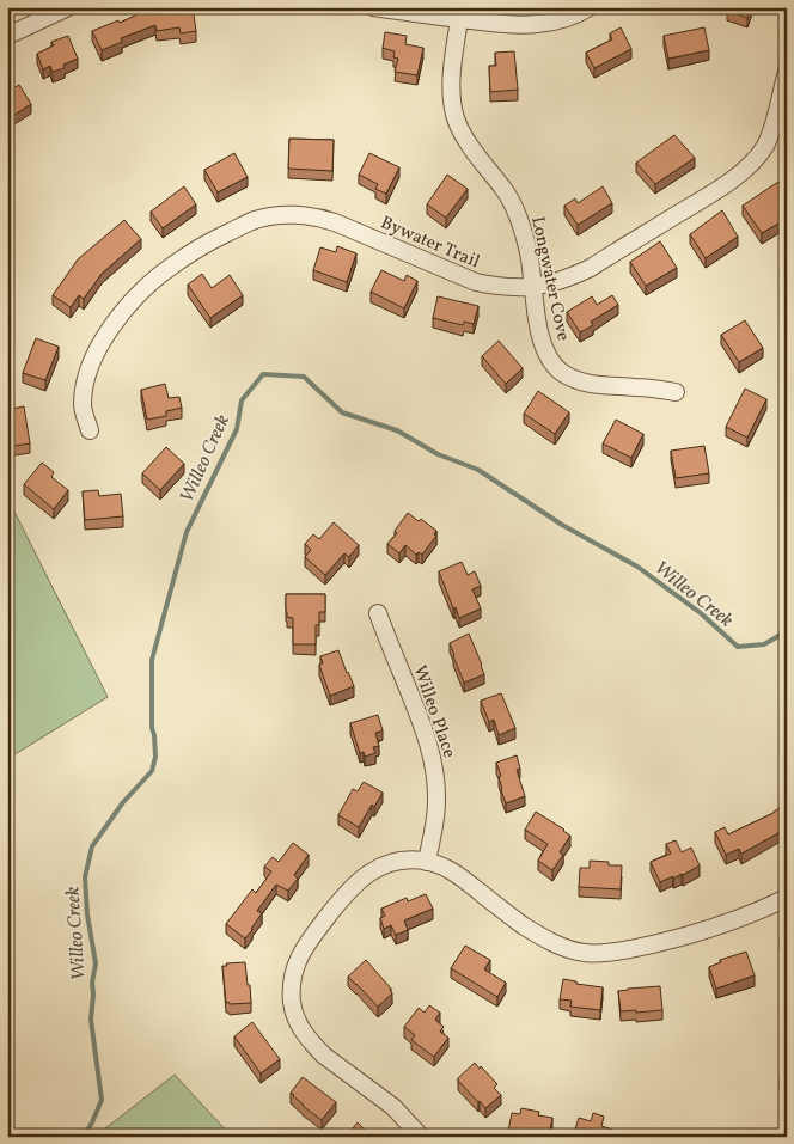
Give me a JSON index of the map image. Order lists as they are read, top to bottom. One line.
{"streets":{"street":["Bywater Trail","Longwater Cove","Willeo Place"]},"crossings":[["Bywater Trail","Longwater Cove"]],"water":["Willeo Creek"]}
